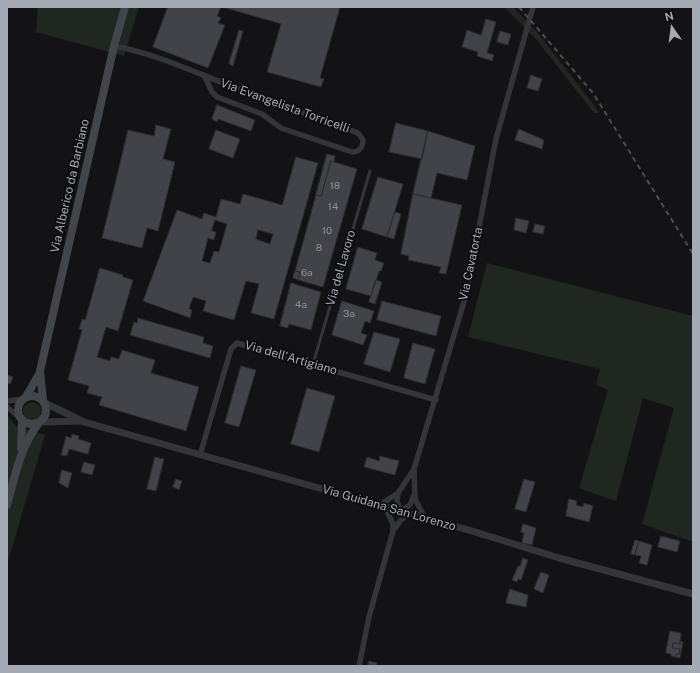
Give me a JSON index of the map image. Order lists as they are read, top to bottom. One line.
{"streets":{"main road":["Via Alberico da Barbiano"],"street":["Via Evangelista Torricelli","Via Cavatorta","Via dell'Artigiano","Via Guidana San Lorenzo"],"lane":["Via del Lavoro"]},"crossings":[["Via Evangelista Torricelli","Via Alberico da Barbiano"],["Via Cavatorta","Via dell'Artigiano"],["Via Cavatorta","Via Guidana San Lorenzo"],["Via del Lavoro","Via dell'Artigiano"],["Via dell'Artigiano","Via Guidana San Lorenzo"]],"house_numbers":["18","14","10","8","6a","4a","3a"],"north":"top"}
